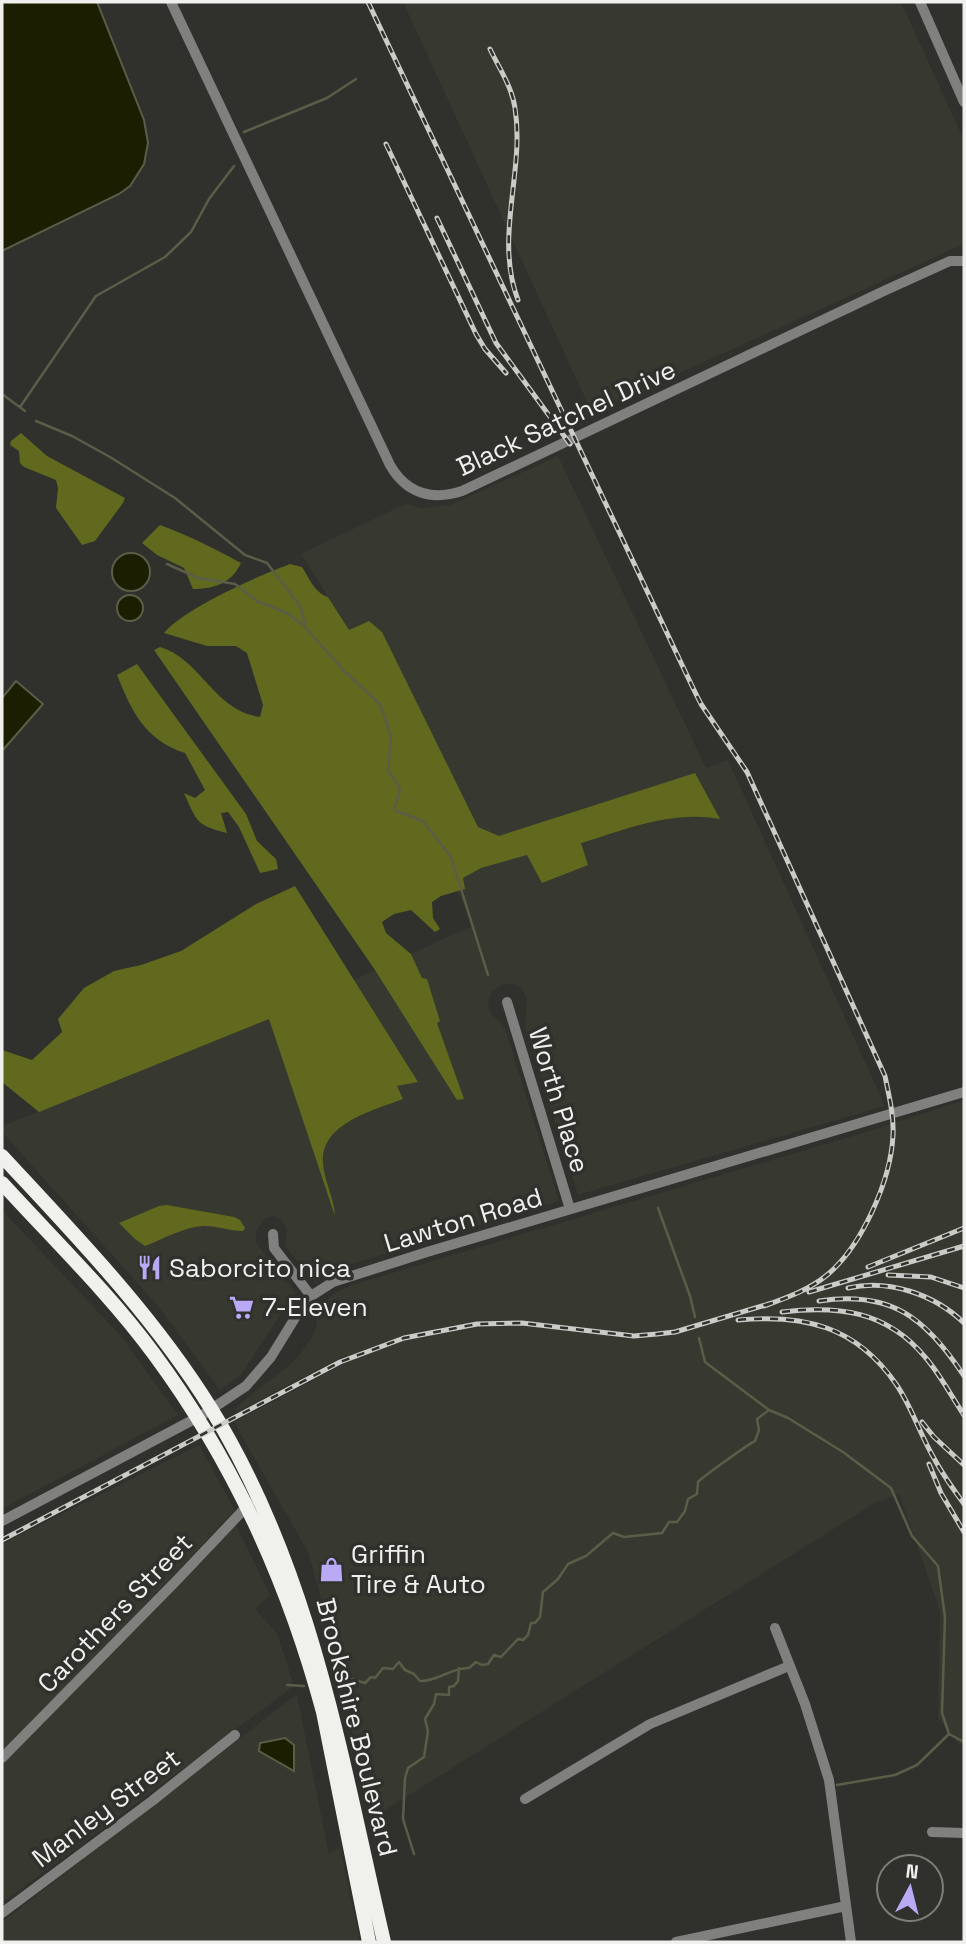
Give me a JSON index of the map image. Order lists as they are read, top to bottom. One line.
{"streets":{"highway":["Brookshire Boulevard"],"street":["Black Satchel Drive","Worth Place","Lawton Road","Carothers Street","Manley Street"]},"crossings":[["Worth Place","Lawton Road"],["Lawton Road","Brookshire Boulevard"],["Carothers Street","Brookshire Boulevard"]],"places":{"restaurant":["Saborcito nica"],"supermarket":["7-Eleven"],"shop":["Griffin Tire & Auto"]},"north":"top"}
